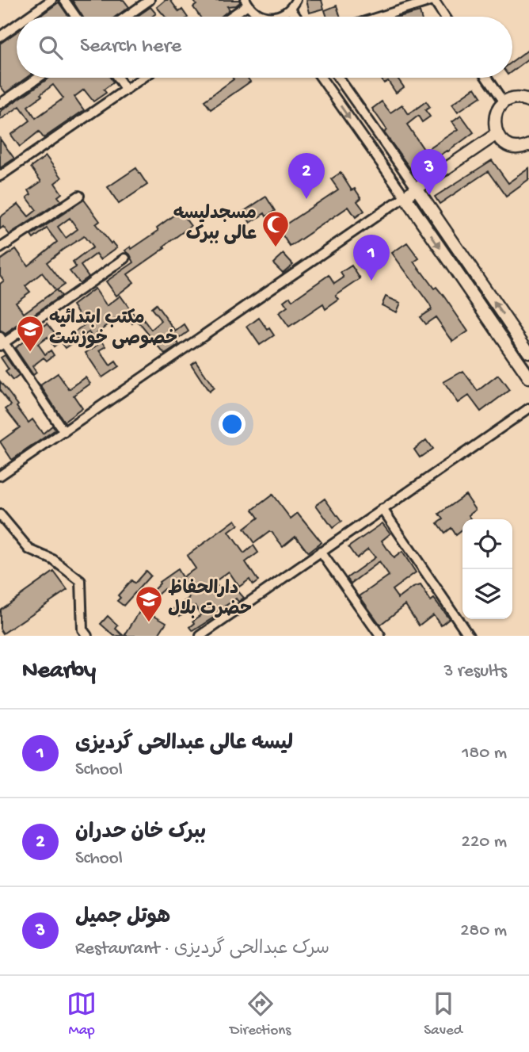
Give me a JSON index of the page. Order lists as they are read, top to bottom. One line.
{"places":{"mosque":["مسجدلیسه عالی ببرک"],"school or university":["مکتب ابتدائیه خصوصی خوزشت","دارالحفاظ حضرت بلال"]},"page":{"search":"Search here","pins":["3","2","1"],"heading":["Nearby","3 results"],"list":[{"mark":"1","name":"لیسه عالی عبدالحی گردیزی","note":"School","value":"180 m"},{"mark":"2","name":"ببرک خان حدران","note":"School","value":"220 m"},{"mark":"3","name":"هوتل جمیل","note":"Restaurant · سرک عبدالحی گردیزی","value":"280 m"}],"nav":["Map","Directions","Saved"]}}
